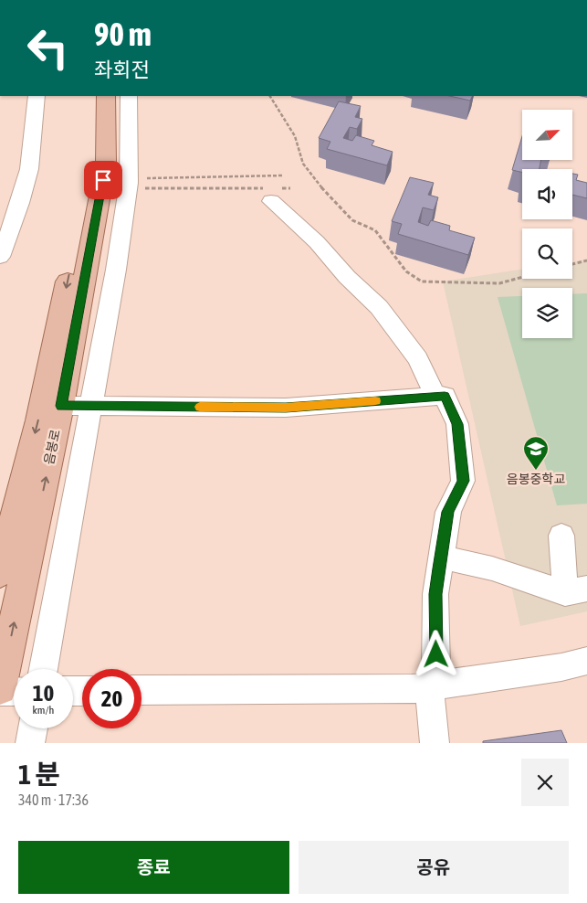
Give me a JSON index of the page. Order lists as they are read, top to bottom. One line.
{"streets":{"main road":["음봉로"]},"places":{"school or university":["음봉중학교"]},"north":"top right","page":{"turn":["90 m","좌회전"],"speed":"10 km/h","limit":"20","heading":["1 분","340 m · 17:36"],"buttons":["종료","공유"]}}
